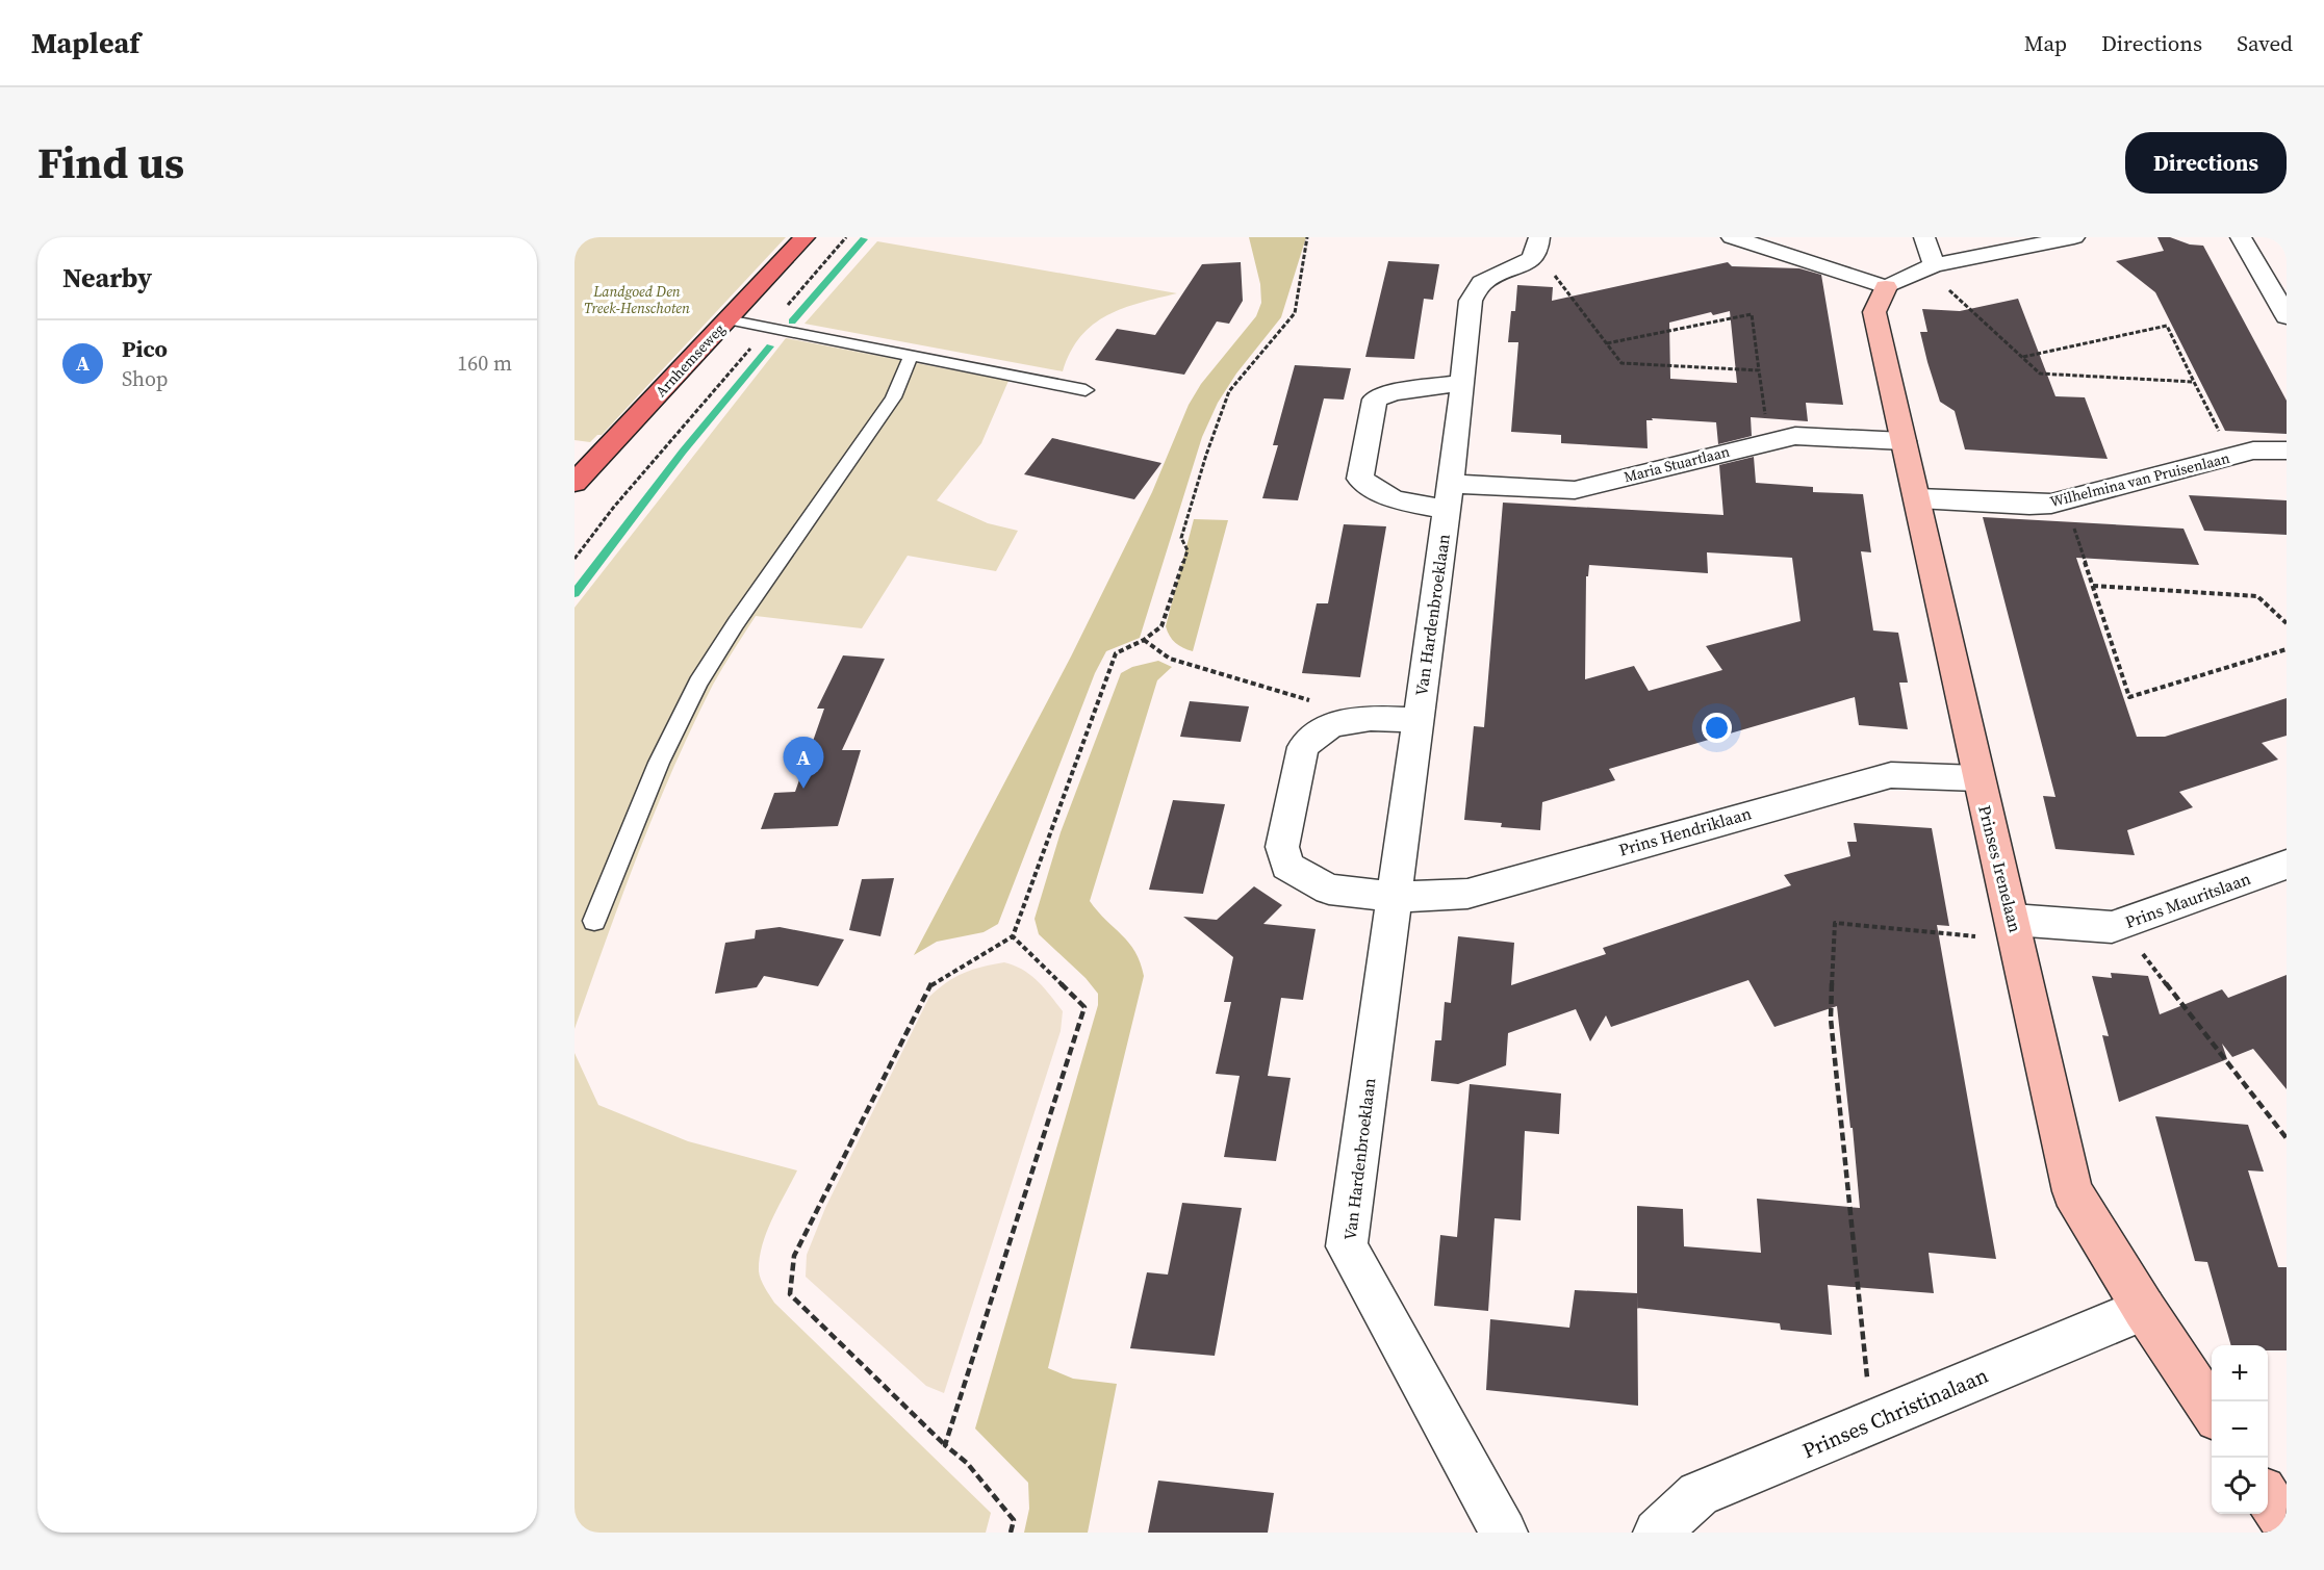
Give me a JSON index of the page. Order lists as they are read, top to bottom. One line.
{"streets":{"main road":["Arnhemseweg"],"street":["Maria Stuartlaan","Wilhelmina van Pruisenlaan","Van Hardenbroeklaan","Prins Hendriklaan","Prinses Irenelaan","Prins Mauritslaan","Prinses Christinalaan"]},"crossings":[["Maria Stuartlaan","Van Hardenbroeklaan"],["Maria Stuartlaan","Prinses Irenelaan"],["Wilhelmina van Pruisenlaan","Prinses Irenelaan"],["Van Hardenbroeklaan","Prins Hendriklaan"],["Prins Hendriklaan","Prinses Irenelaan"],["Prinses Irenelaan","Prins Mauritslaan"],["Prinses Irenelaan","Prinses Christinalaan"]],"parks":["Landgoed Den Treek-Henschoten"],"page":{"header":"Mapleaf","nav":["Map","Directions","Saved"],"title":"Find us","buttons":"Directions","heading":"Nearby","list":[{"mark":"A","name":"Pico","note":"Shop","value":"160 m"}],"pins":"A","map_buttons":["+","−"]}}
